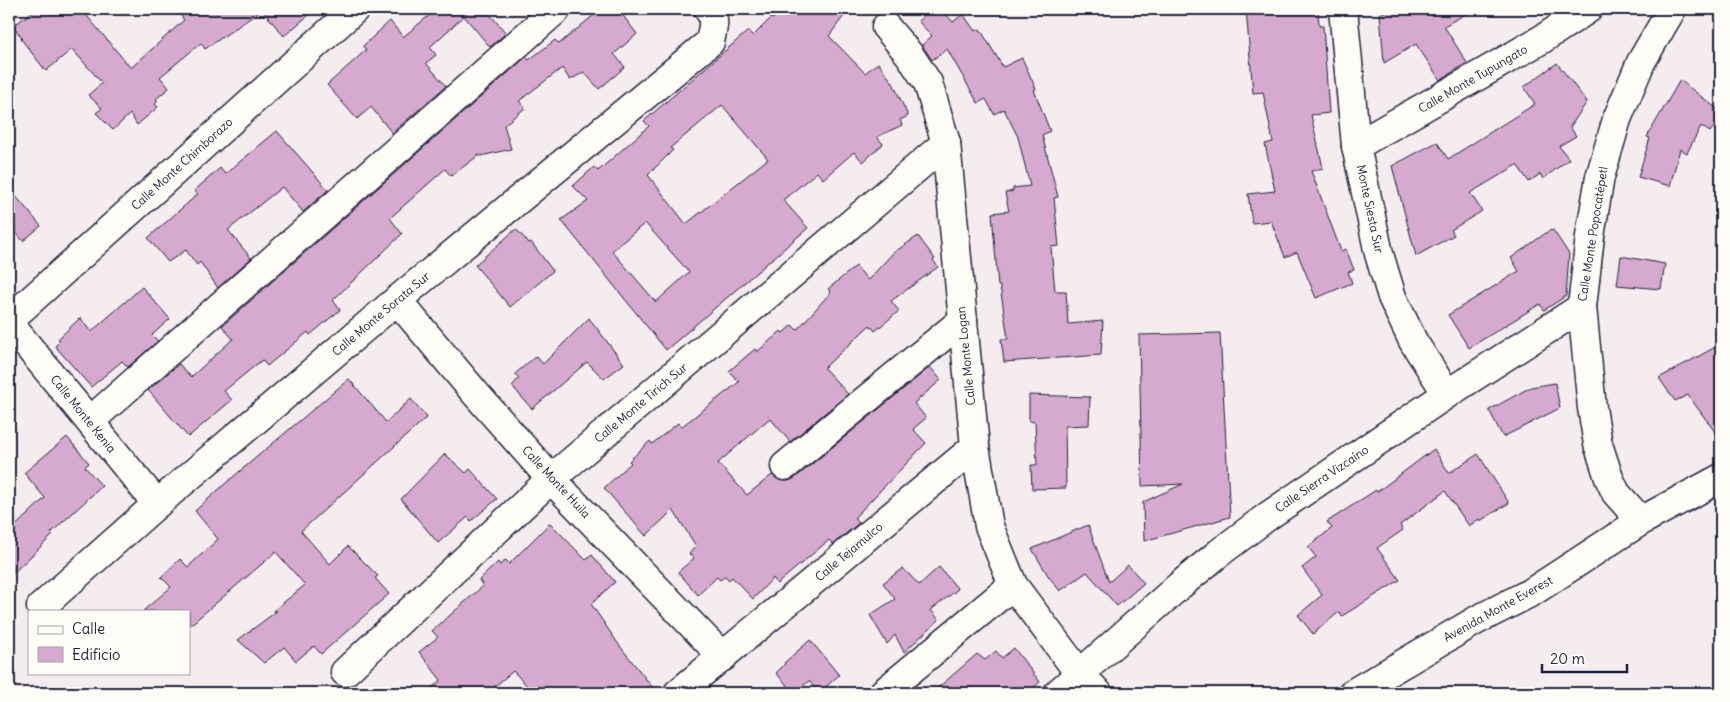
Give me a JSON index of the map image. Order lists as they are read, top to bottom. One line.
{"streets":{"street":["Calle Monte Tupungato","Calle Monte Chimborazo","Monte Siesta Sur","Calle Monte Popocatépetl","Calle Monte Sorata Sur","Calle Monte Logan","Calle Monte Tirich Sur","Calle Monte Kenia","Calle Sierra Vizcaíno","Calle Monte Huila","Calle Tejamulco","Avenida Monte Everest"]},"crossings":[["Calle Monte Tupungato","Monte Siesta Sur"],["Calle Monte Chimborazo","Calle Monte Kenia"],["Monte Siesta Sur","Calle Sierra Vizcaíno"],["Calle Monte Popocatépetl","Calle Sierra Vizcaíno"],["Calle Monte Popocatépetl","Avenida Monte Everest"],["Calle Monte Sorata Sur","Calle Monte Kenia"],["Calle Monte Sorata Sur","Calle Monte Huila"],["Calle Monte Logan","Calle Monte Tirich Sur"],["Calle Monte Logan","Calle Sierra Vizcaíno"],["Calle Monte Logan","Calle Tejamulco"],["Calle Monte Tirich Sur","Calle Monte Huila"],["Calle Monte Huila","Calle Tejamulco"]],"legend":["Calle","Edificio"],"scale_bar":"20 m"}
